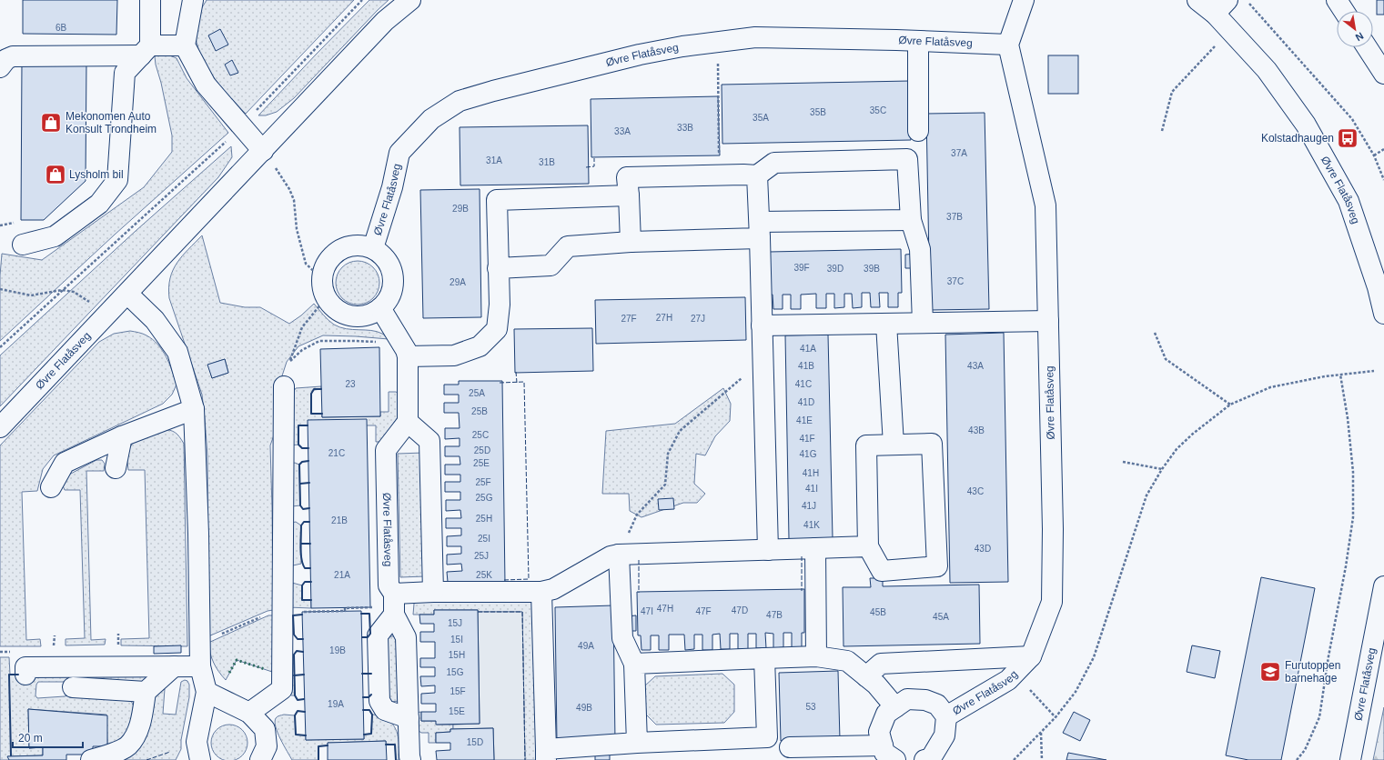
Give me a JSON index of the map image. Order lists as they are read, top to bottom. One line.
{"streets":{"street":["Øvre Flatåsveg"]},"places":{"shop":["Mekonomen Auto Konsult Trondheim","Lysholm bil"],"bus stop":["Kolstadhaugen"],"school or university":["Furutoppen barnehage"]},"house_numbers":["6B","35C","35B","35A","33B","33A","37A","31A","31B","29B","37B","39F","39D","39B","37C","29A","27H","27F","27J","41A","41B","43A","23","41C","25A","41D","25B","41E","43B","25C","41F","25D","21C","41G","25E","41H","25F","41I","43C","25G","41J","25H","21B","41K","25I","43D","25J","21A","25K","47H","47D","47I","47F","45B","47B","45A","15J","15I","49A","19B","15H","15G","15F","19A","53","49B","15E","15D"],"scale_bar":"20 m","north":"bottom right"}
